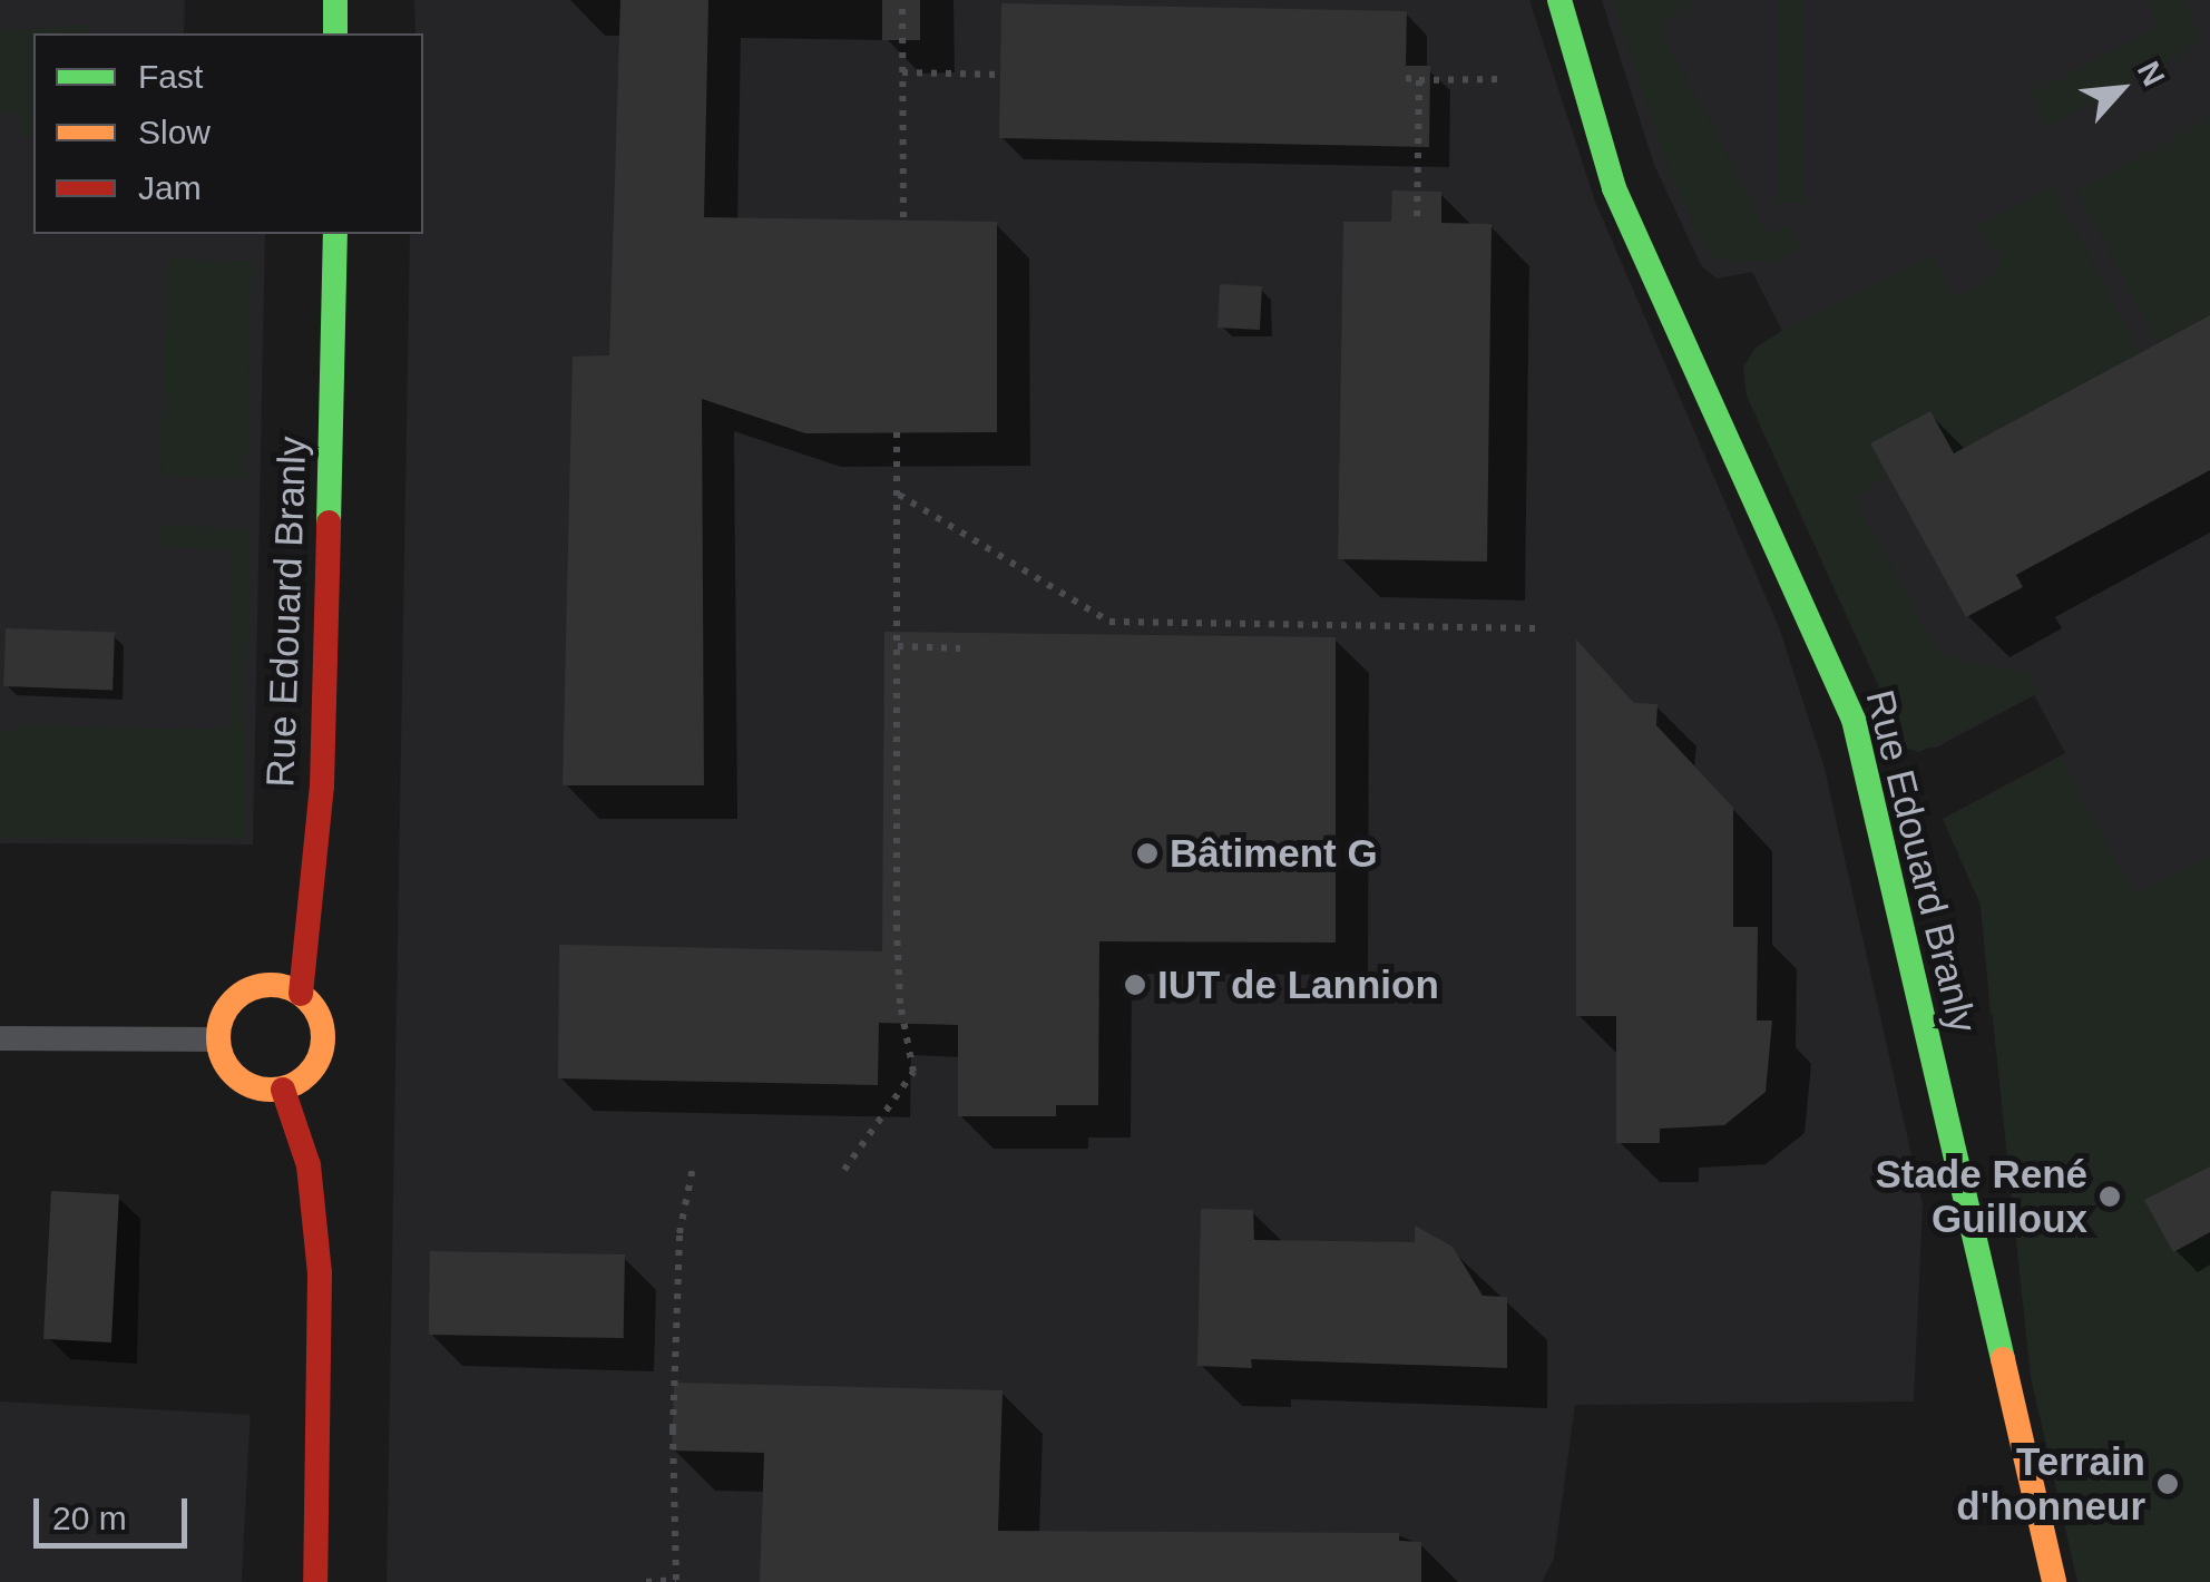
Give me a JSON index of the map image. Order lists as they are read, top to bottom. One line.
{"streets":{"street":["Rue Edouard Branly"]},"places":["Bâtiment G","IUT de Lannion","Stade René Guilloux","Terrain d'honneur"],"legend":["Fast","Slow","Jam"],"scale_bar":"20 m","north":"top right"}
